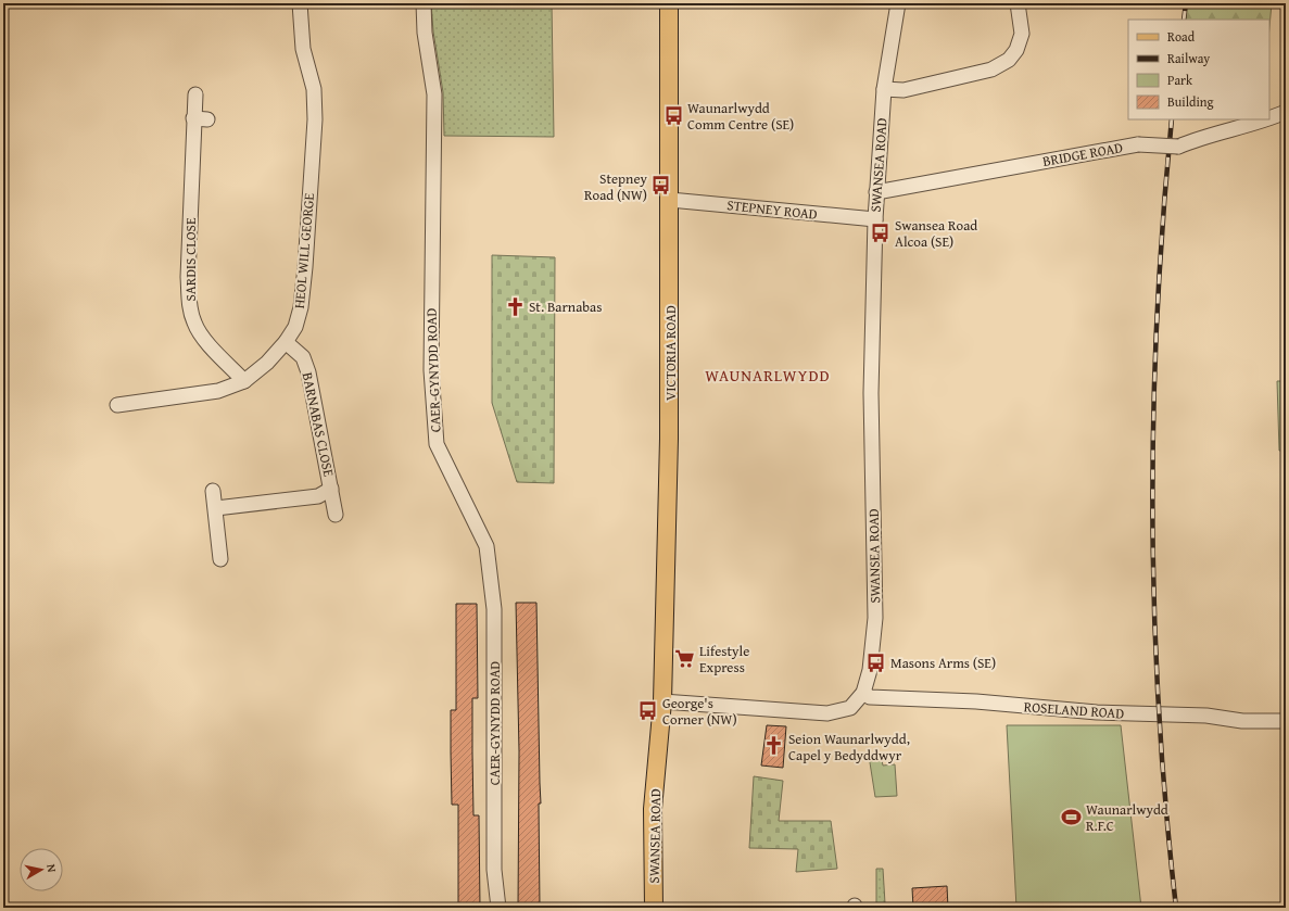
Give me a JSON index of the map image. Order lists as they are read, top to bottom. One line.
{"streets":{"main road":["SWANSEA ROAD","VICTORIA ROAD"],"street":["BRIDGE ROAD","STEPNEY ROAD","HEOL WILL GEORGE","SARDIS CLOSE","CAER-GYNYDD ROAD","BARNABAS CLOSE","ROSELAND ROAD"]},"crossings":[["BRIDGE ROAD","SWANSEA ROAD"],["SWANSEA ROAD","STEPNEY ROAD"],["SWANSEA ROAD","VICTORIA ROAD"],["SWANSEA ROAD","ROSELAND ROAD"],["STEPNEY ROAD","VICTORIA ROAD"],["HEOL WILL GEORGE","SARDIS CLOSE"],["HEOL WILL GEORGE","BARNABAS CLOSE"]],"districts":["WAUNARLWYDD"],"places":{"bus stop":["Waunarlwydd Comm Centre (SE)","Stepney Road (NW)","Swansea Road Alcoa (SE)","Masons Arms (SE)","George's Corner (NW)"],"church":["St. Barnabas","Seion Waunarlwydd, Capel y Bedyddwyr"],"supermarket":["Lifestyle Express"],"sports":["Waunarlwydd R.F.C"]},"legend":["Road","Railway","Park","Building"],"north":"right"}
